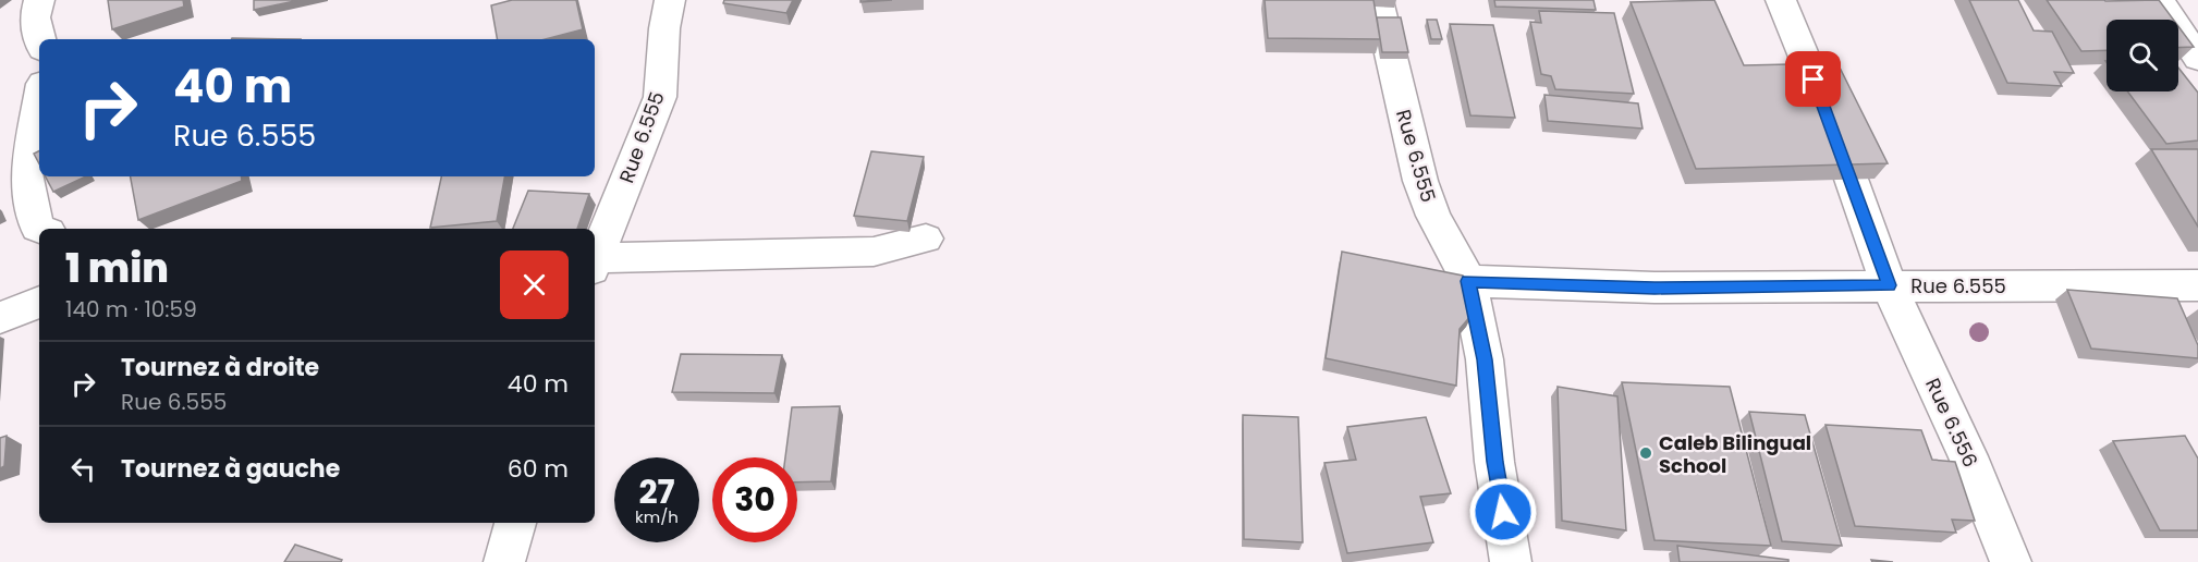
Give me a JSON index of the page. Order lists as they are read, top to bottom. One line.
{"streets":{"street":["Rue 6.555","Rue 6.556"]},"crossings":[["Rue 6.555","Rue 6.556"]],"places":["Caleb Bilingual School"],"page":{"turn":["40 m","Rue 6.555"],"heading":["1 min","140 m · 10:59"],"list":[{"name":"Tournez à droite","note":"Rue 6.555","value":"40 m"},{"name":"Tournez à gauche","value":"60 m"}],"speed":"27 km/h","limit":"30"}}
